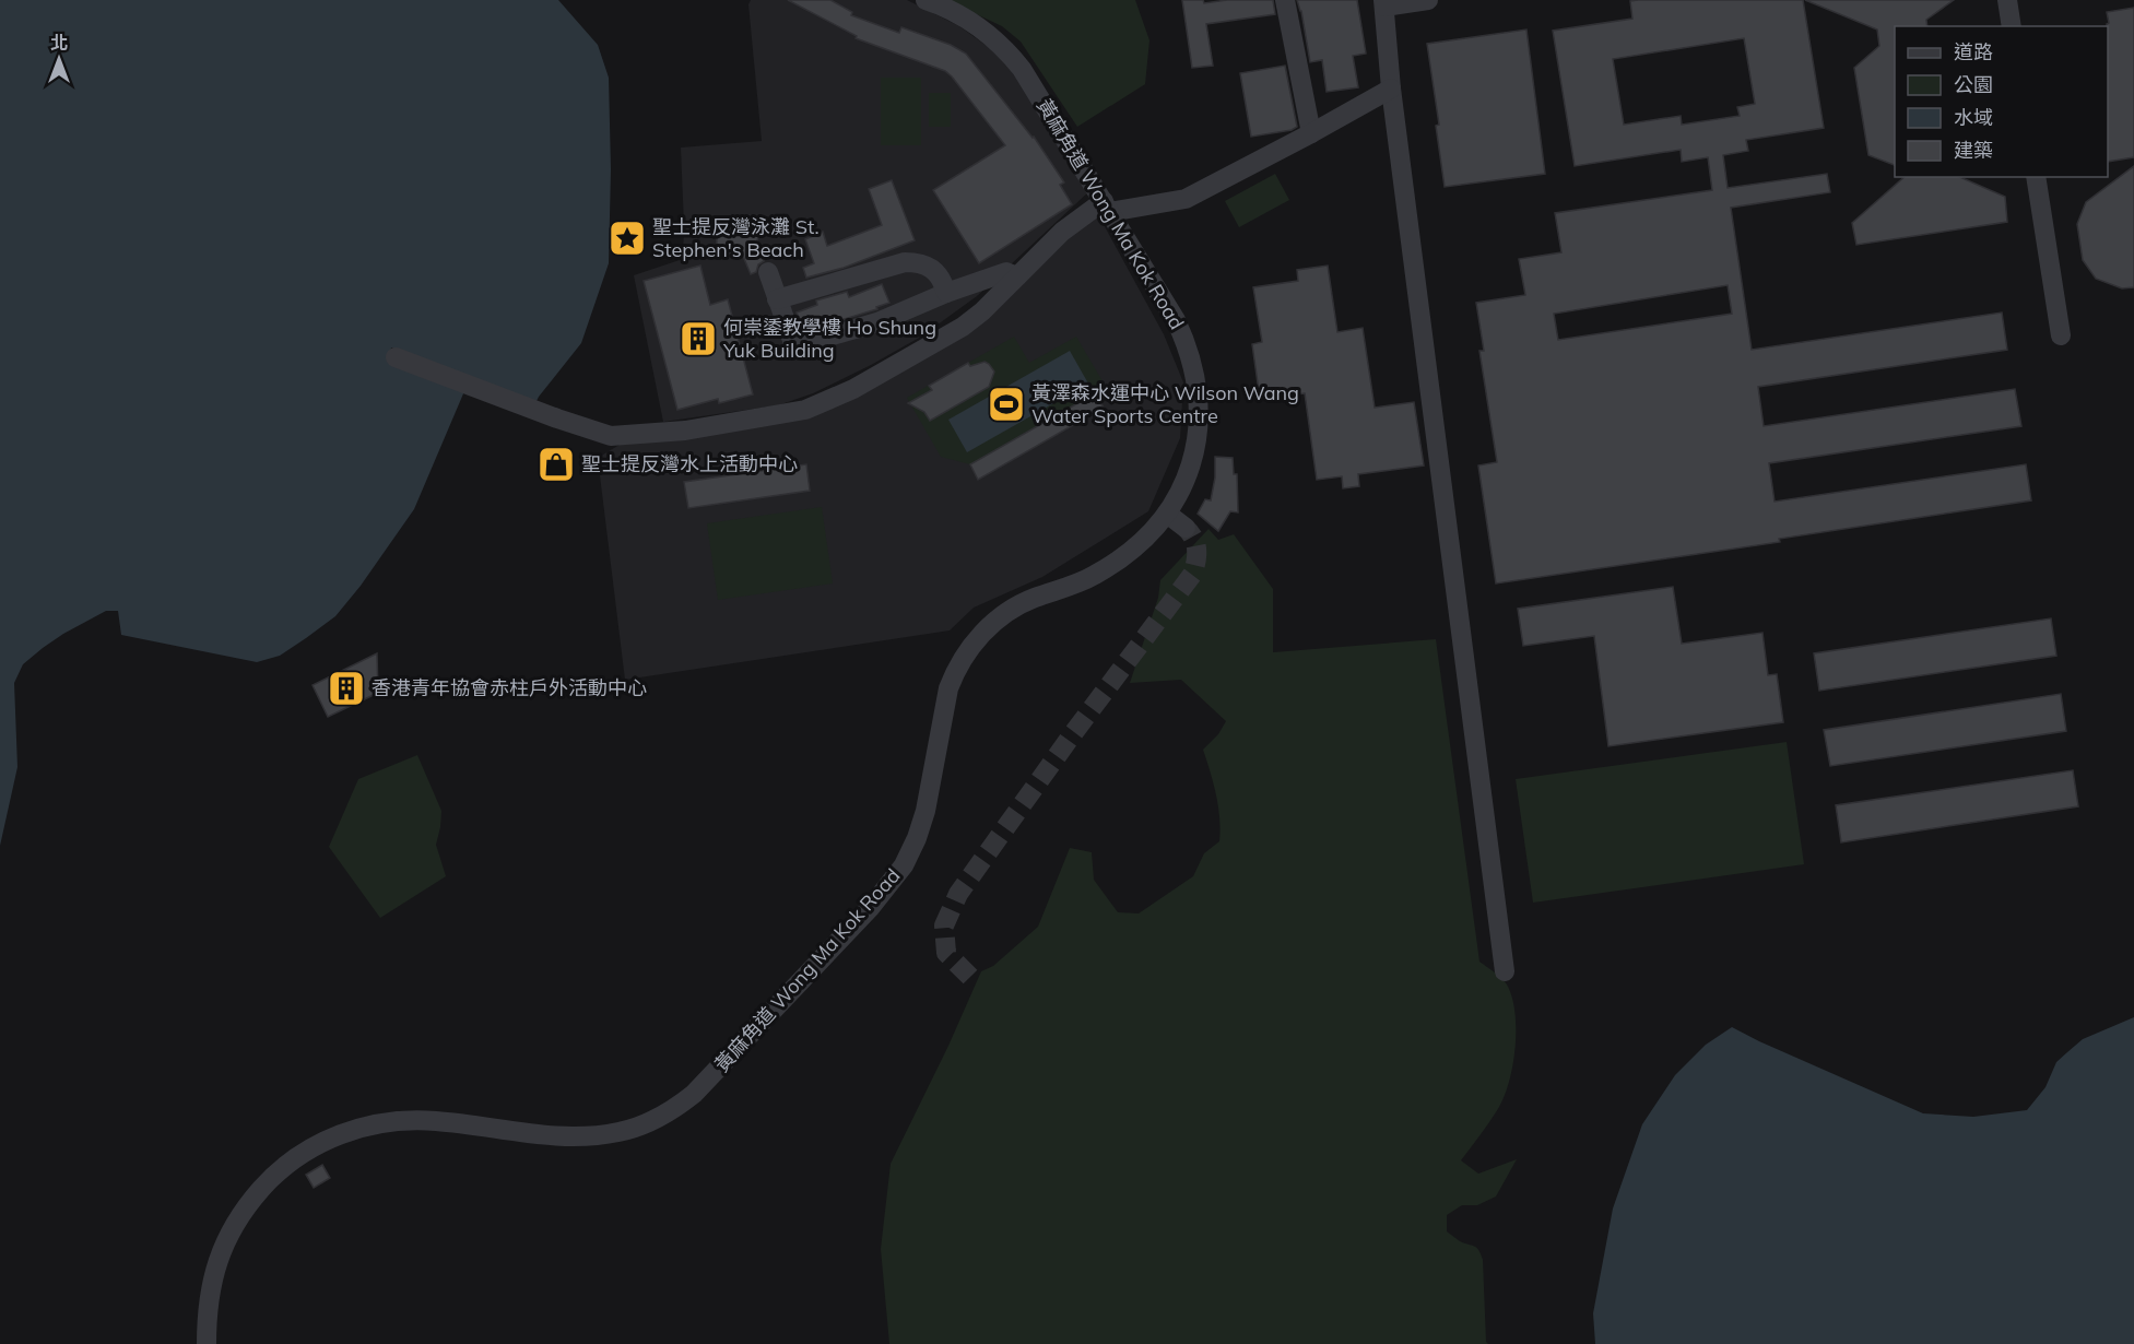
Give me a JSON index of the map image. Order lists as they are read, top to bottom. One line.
{"streets":{"street":["黃麻角道 Wong Ma Kok Road"]},"places":{"place":["聖士提反灣泳灘 St. Stephen's Beach"],"building":["何崇鋈教學樓 Ho Shung Yuk Building","香港青年協會赤柱戶外活動中心"],"sports":["黃澤森水運中心 Wilson Wang Water Sports Centre"],"shop":["聖士提反灣水上活動中心"]},"legend":["道路","公園","水域","建築"],"north":"top"}
